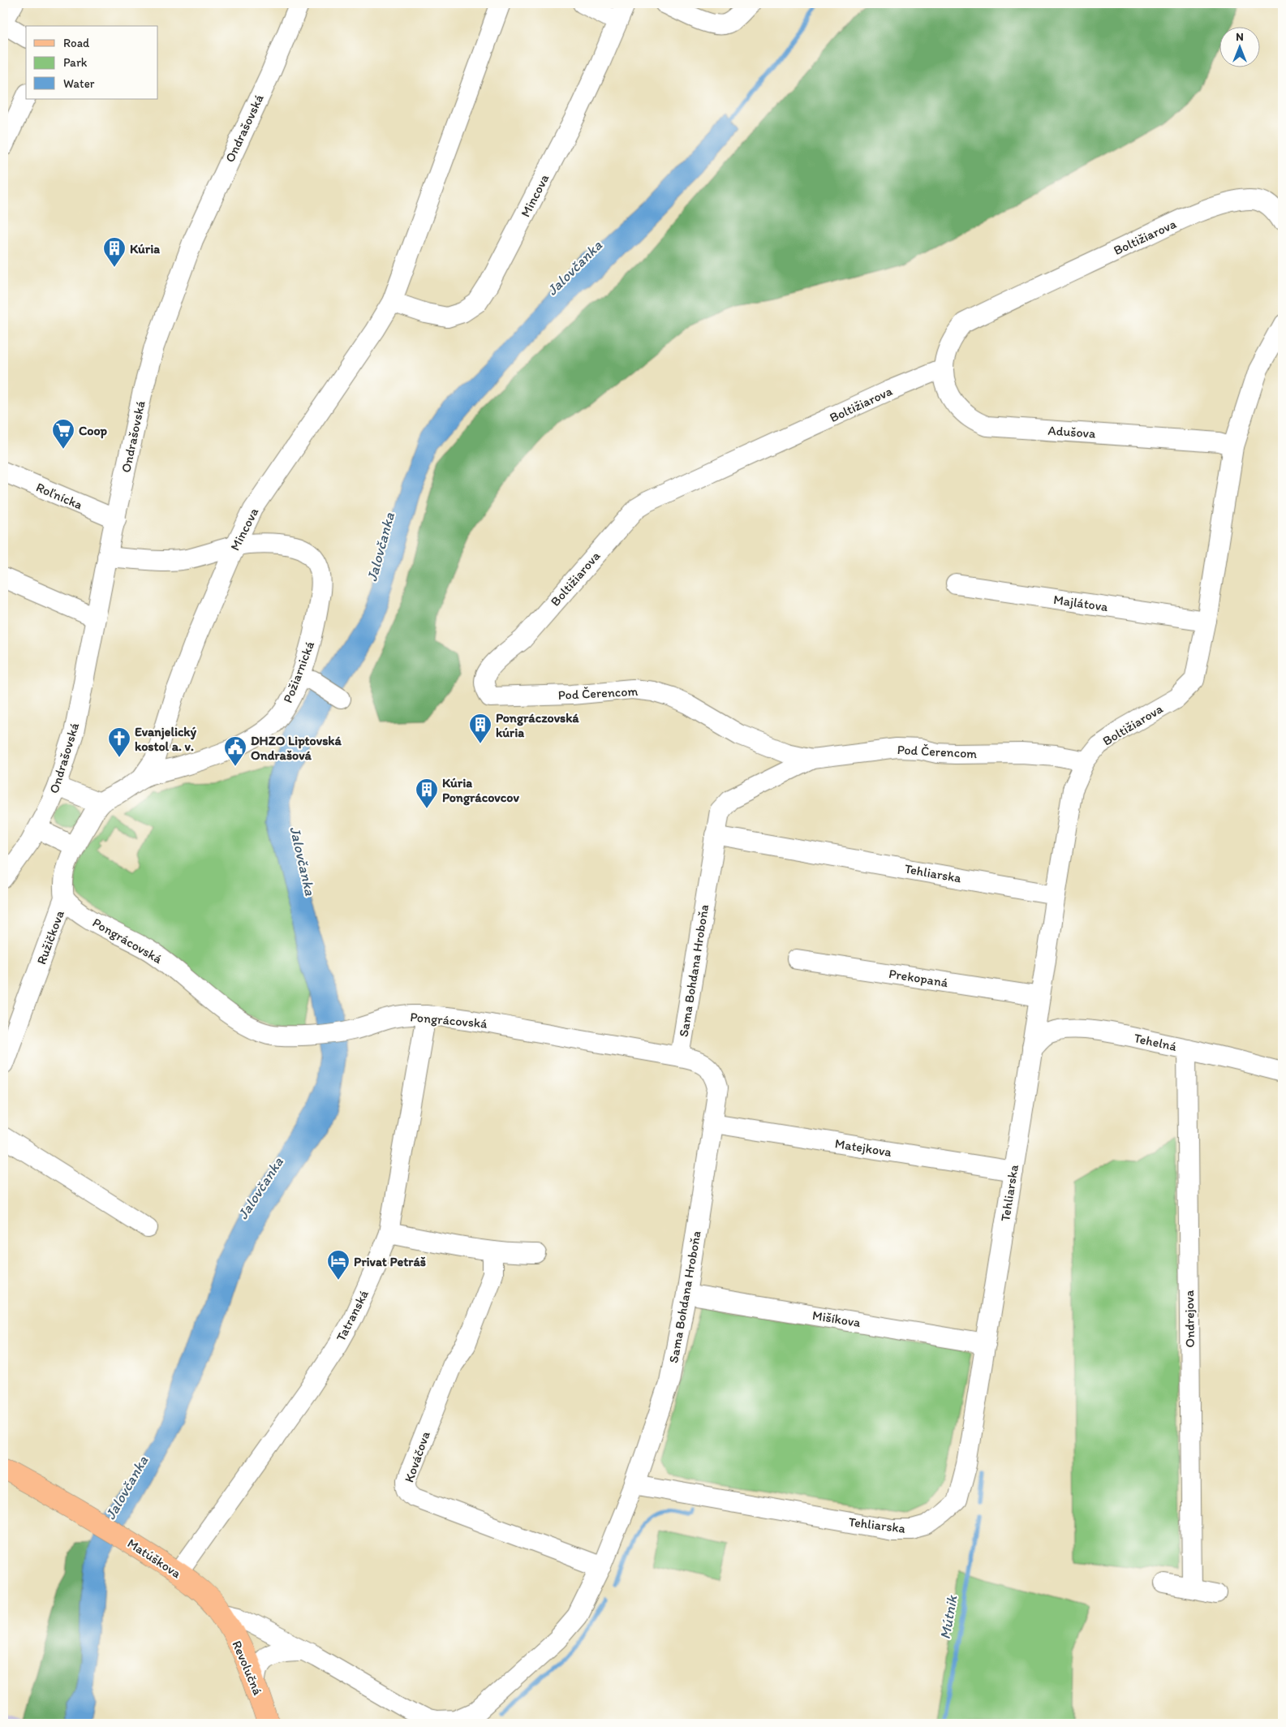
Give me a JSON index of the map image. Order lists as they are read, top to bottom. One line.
{"streets":{"main road":["Matúškova","Revolučná"],"street":["Ondrašovská","Mincova","Boltižiarova","Adušova","Roľnícka","Majlátova","Požiarnická","Pod Čerencom","Tehliarska","Ružičkova","Pongrácovská","Sama Bohdana Hroboňa","Prekopaná","Tehelná","Matejkova","Tatranská","Mišíkova","Ondrejova","Kováčova"]},"crossings":[["Ondrašovská","Roľnícka"],["Ondrašovská","Požiarnická"],["Mincova","Požiarnická"],["Boltižiarova","Adušova"],["Boltižiarova","Majlátova"],["Boltižiarova","Pod Čerencom"],["Boltižiarova","Tehliarska"],["Požiarnická","Ružičkova"],["Pod Čerencom","Tehliarska"],["Pod Čerencom","Sama Bohdana Hroboňa"],["Tehliarska","Sama Bohdana Hroboňa"],["Tehliarska","Prekopaná"],["Tehliarska","Tehelná"],["Tehliarska","Matejkova"],["Tehliarska","Mišíkova"],["Ružičkova","Pongrácovská"],["Pongrácovská","Sama Bohdana Hroboňa"],["Pongrácovská","Tatranská"],["Sama Bohdana Hroboňa","Matejkova"],["Sama Bohdana Hroboňa","Mišíkova"],["Sama Bohdana Hroboňa","Kováčova"],["Tehelná","Ondrejova"],["Tatranská","Matúškova"],["Matúškova","Revolučná"]],"water":["Jalovčanka","Mútnik"],"places":{"building":["Kúria","Pongráczovská kúria","Kúria Pongrácovcov"],"supermarket":["Coop"],"church":["Evanjelický kostol a. v."],"public building":["DHZO Liptovská Ondrašová"],"hotel":["Privat Petráš"]},"legend":["Road","Park","Water"],"north":"top"}
